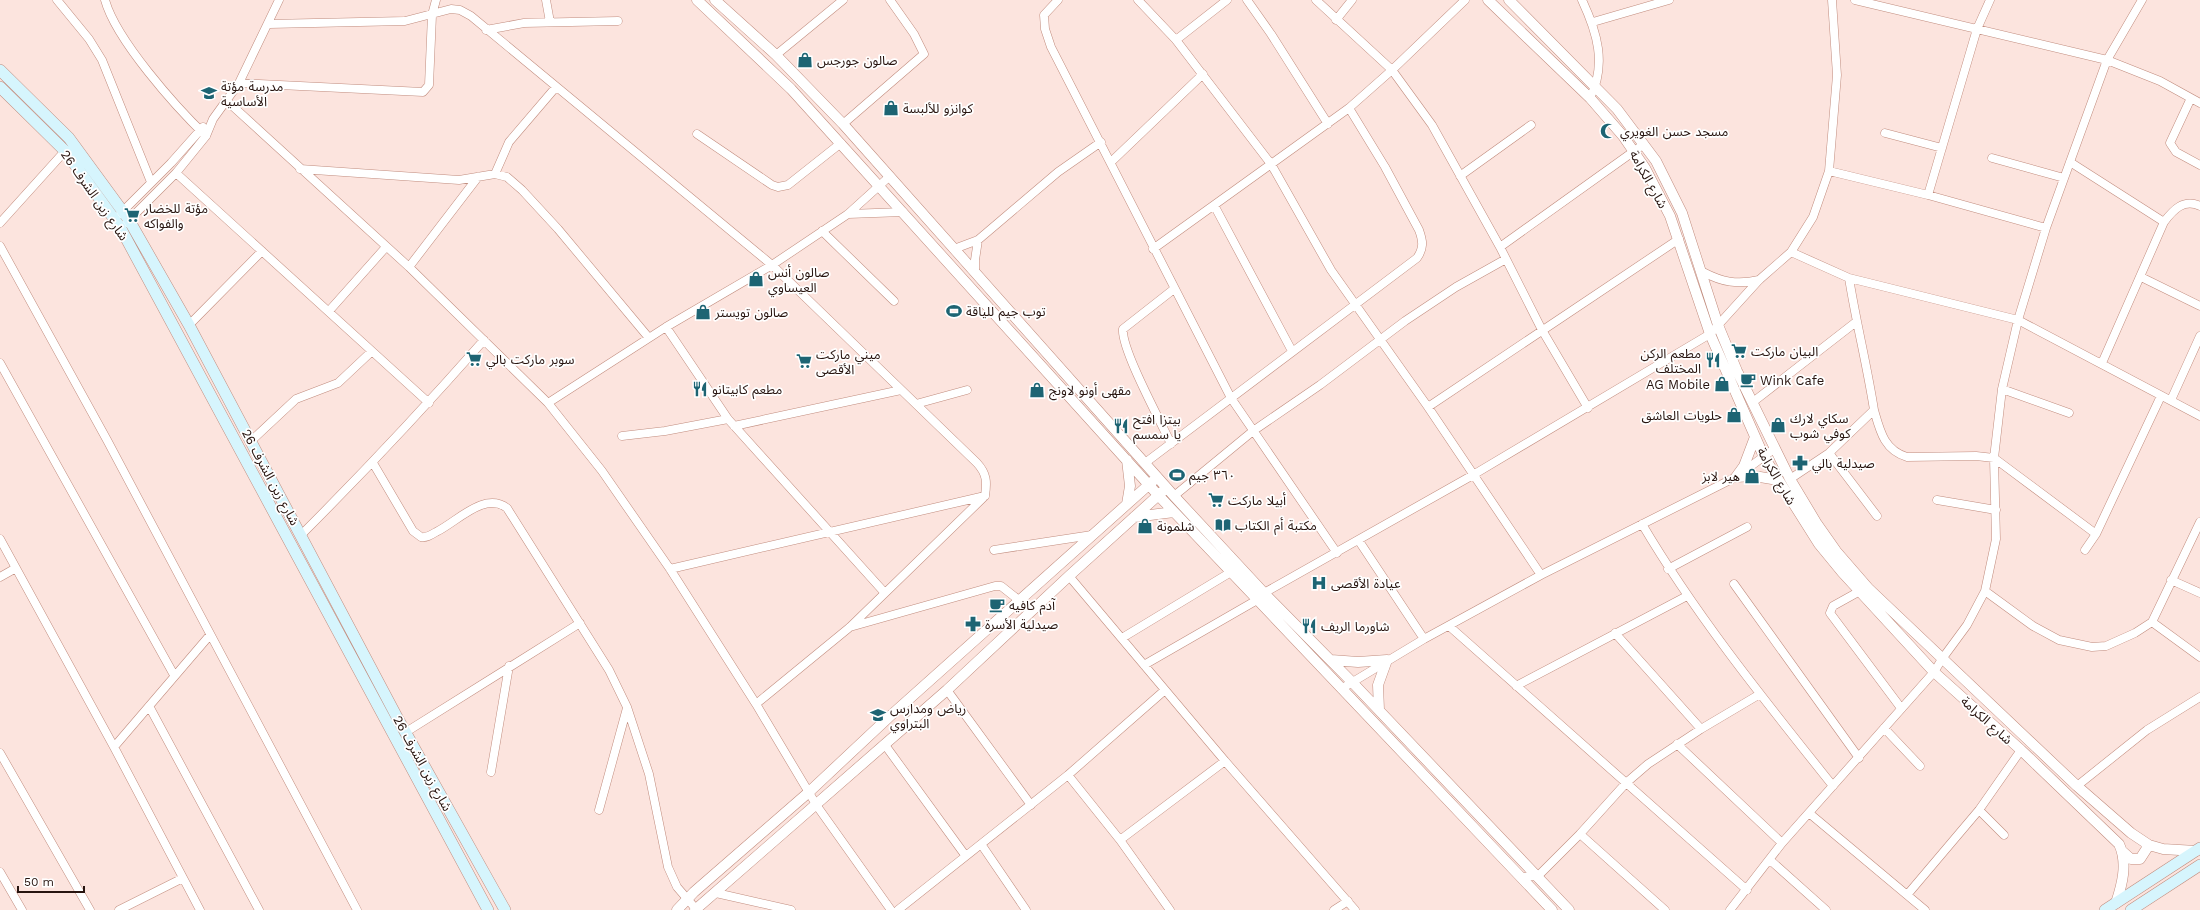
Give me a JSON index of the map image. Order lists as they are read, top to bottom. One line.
{"streets":{"main road":["شارع زين الشرف 26"],"street":["شارع الكرامة"]},"places":{"shop":["صالون جورجس","كوانزو للألبسة","صالون أنس العيساوي","صالون تويستر","AG Mobile","مقهى أونو لاونج","حلويات العاشق","سكاي لارك كوفي شوب","هير لابز","شلمونة"],"school or university":["مدرسة مؤتة الأساسية","رياض ومدارس البتراوي"],"mosque":["مسجد حسن الغويري"],"supermarket":["مؤتة للخضار والفواكه","البيان ماركت","سوبر ماركت بالي","ميني ماركت الأقصى","أبيلا ماركت"],"sports":["توب جيم للياقة","٣٦٠ جيم"],"restaurant":["مطعم الركن المختلف","مطعم كابيتانو","بيتزا افتح يا سمسم","شاورما الريف"],"cafe":["Wink Cafe","آدم كافيه"],"pharmacy":["صيدلية بالي","صيدلية الأسرة"],"library":["مكتبة أم الكتاب"],"hospital":["عيادة الأقصى"]},"scale_bar":"50 m"}
